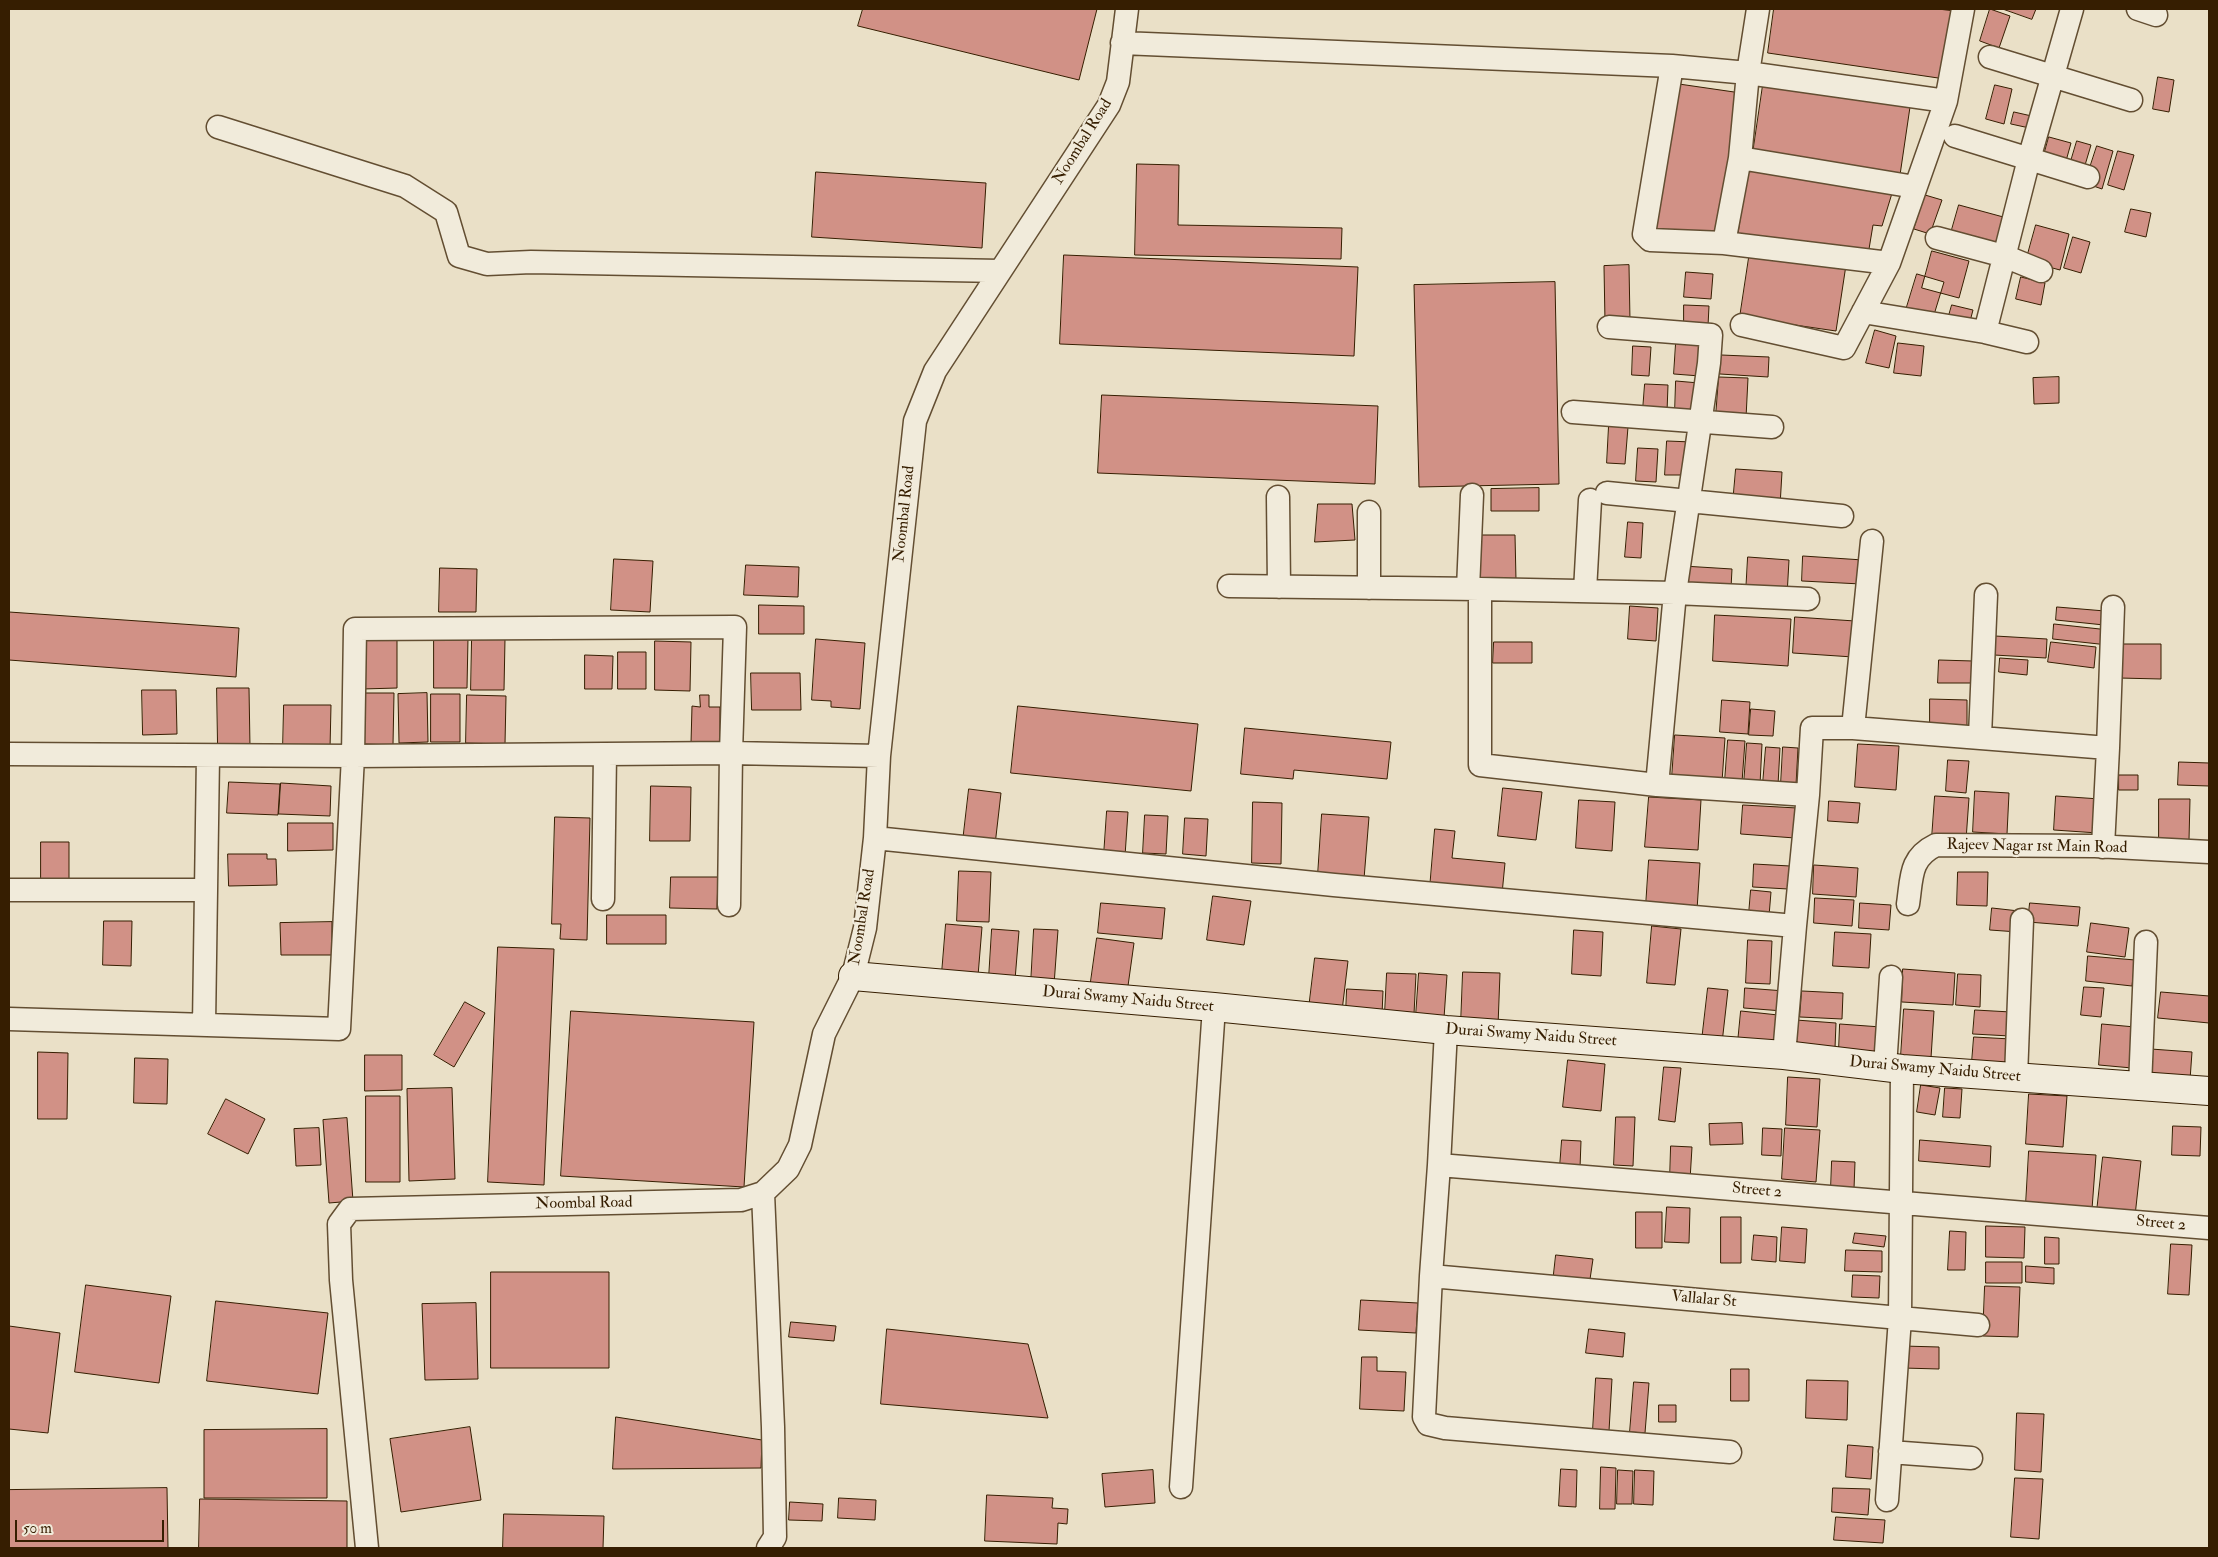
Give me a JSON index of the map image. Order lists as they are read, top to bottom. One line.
{"streets":{"street":["Noombal Road","Rajeev Nagar 1st Main Road","Durai Swamy Naidu Street","Street 2","Vallalar St"]},"crossings":[["Noombal Road","Durai Swamy Naidu Street"]],"scale_bar":"50 m"}
